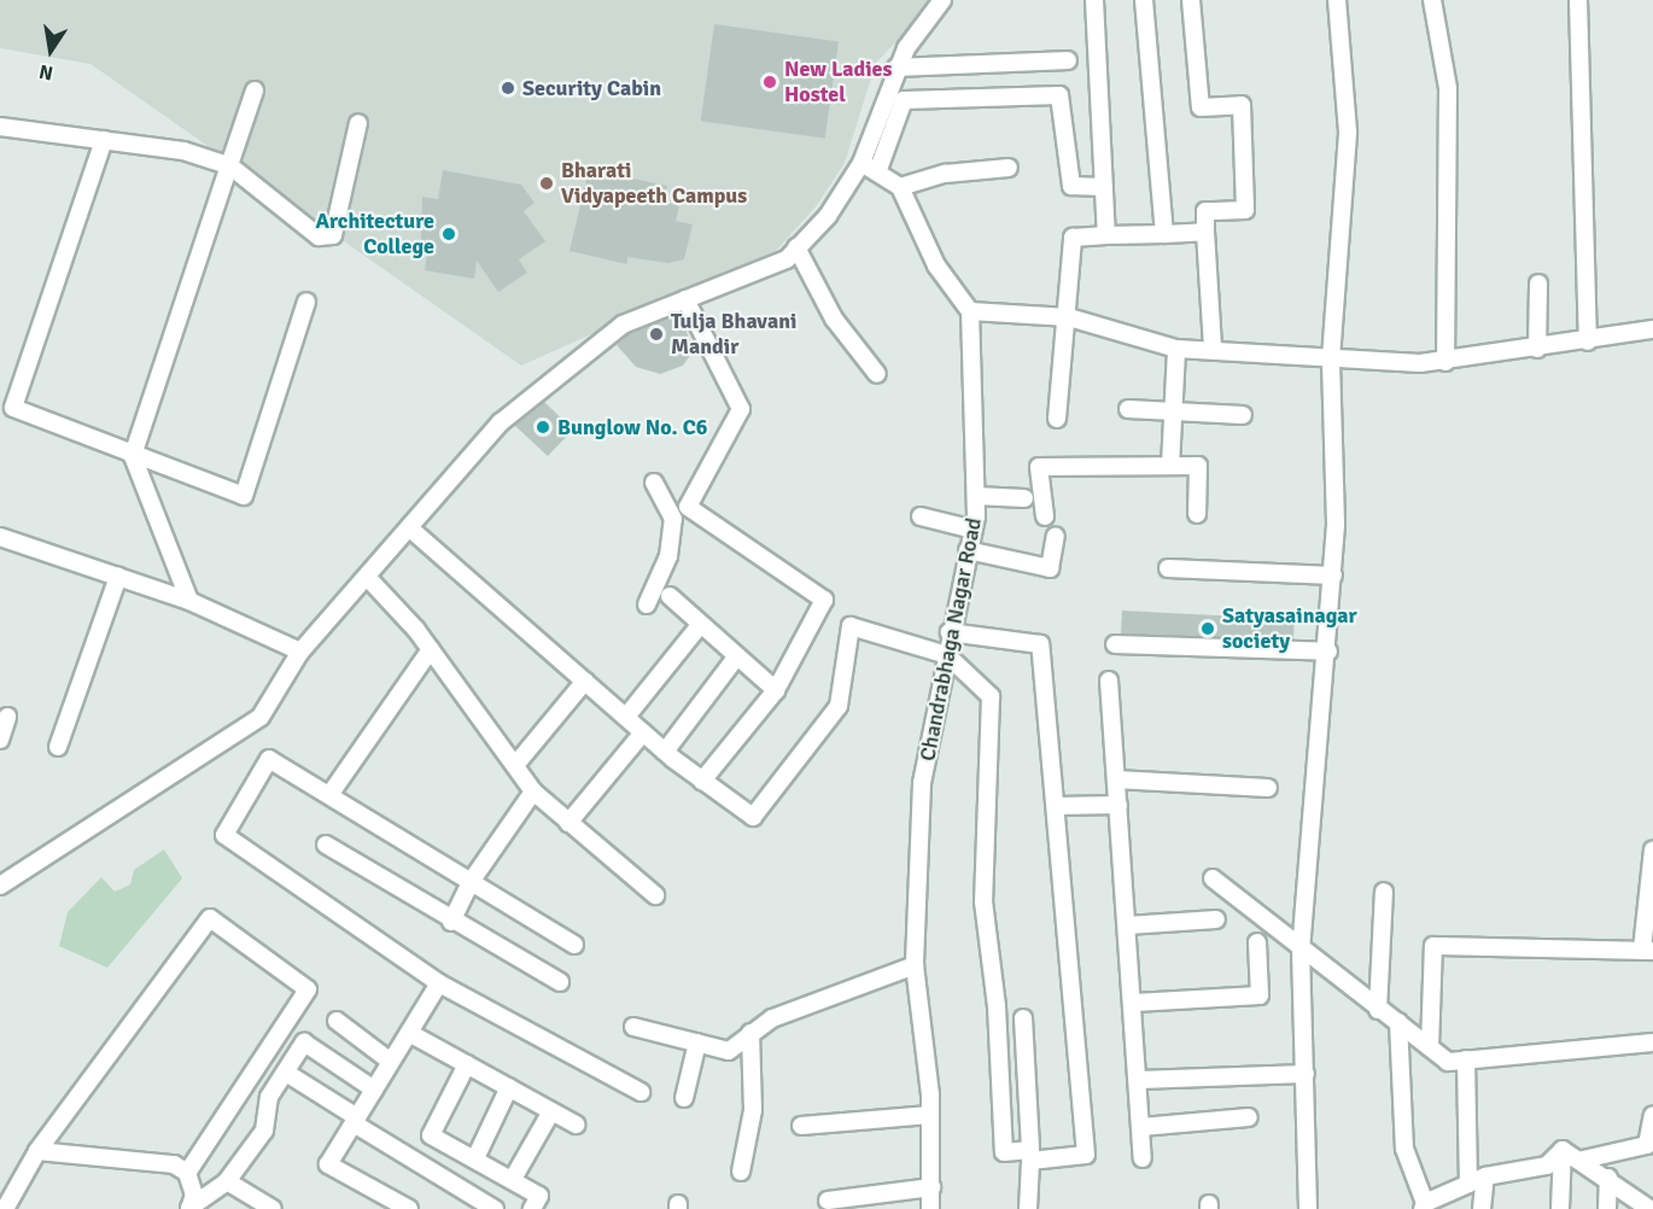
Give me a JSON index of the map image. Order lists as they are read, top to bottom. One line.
{"streets":{"street":["Chandrabhaga Nagar Road"]},"places":["New Ladies Hostel","Security Cabin","Bharati Vidyapeeth Campus","Architecture College","Tulja Bhavani Mandir","Bunglow No. C6","Satyasainagar society"],"north":"bottom"}
